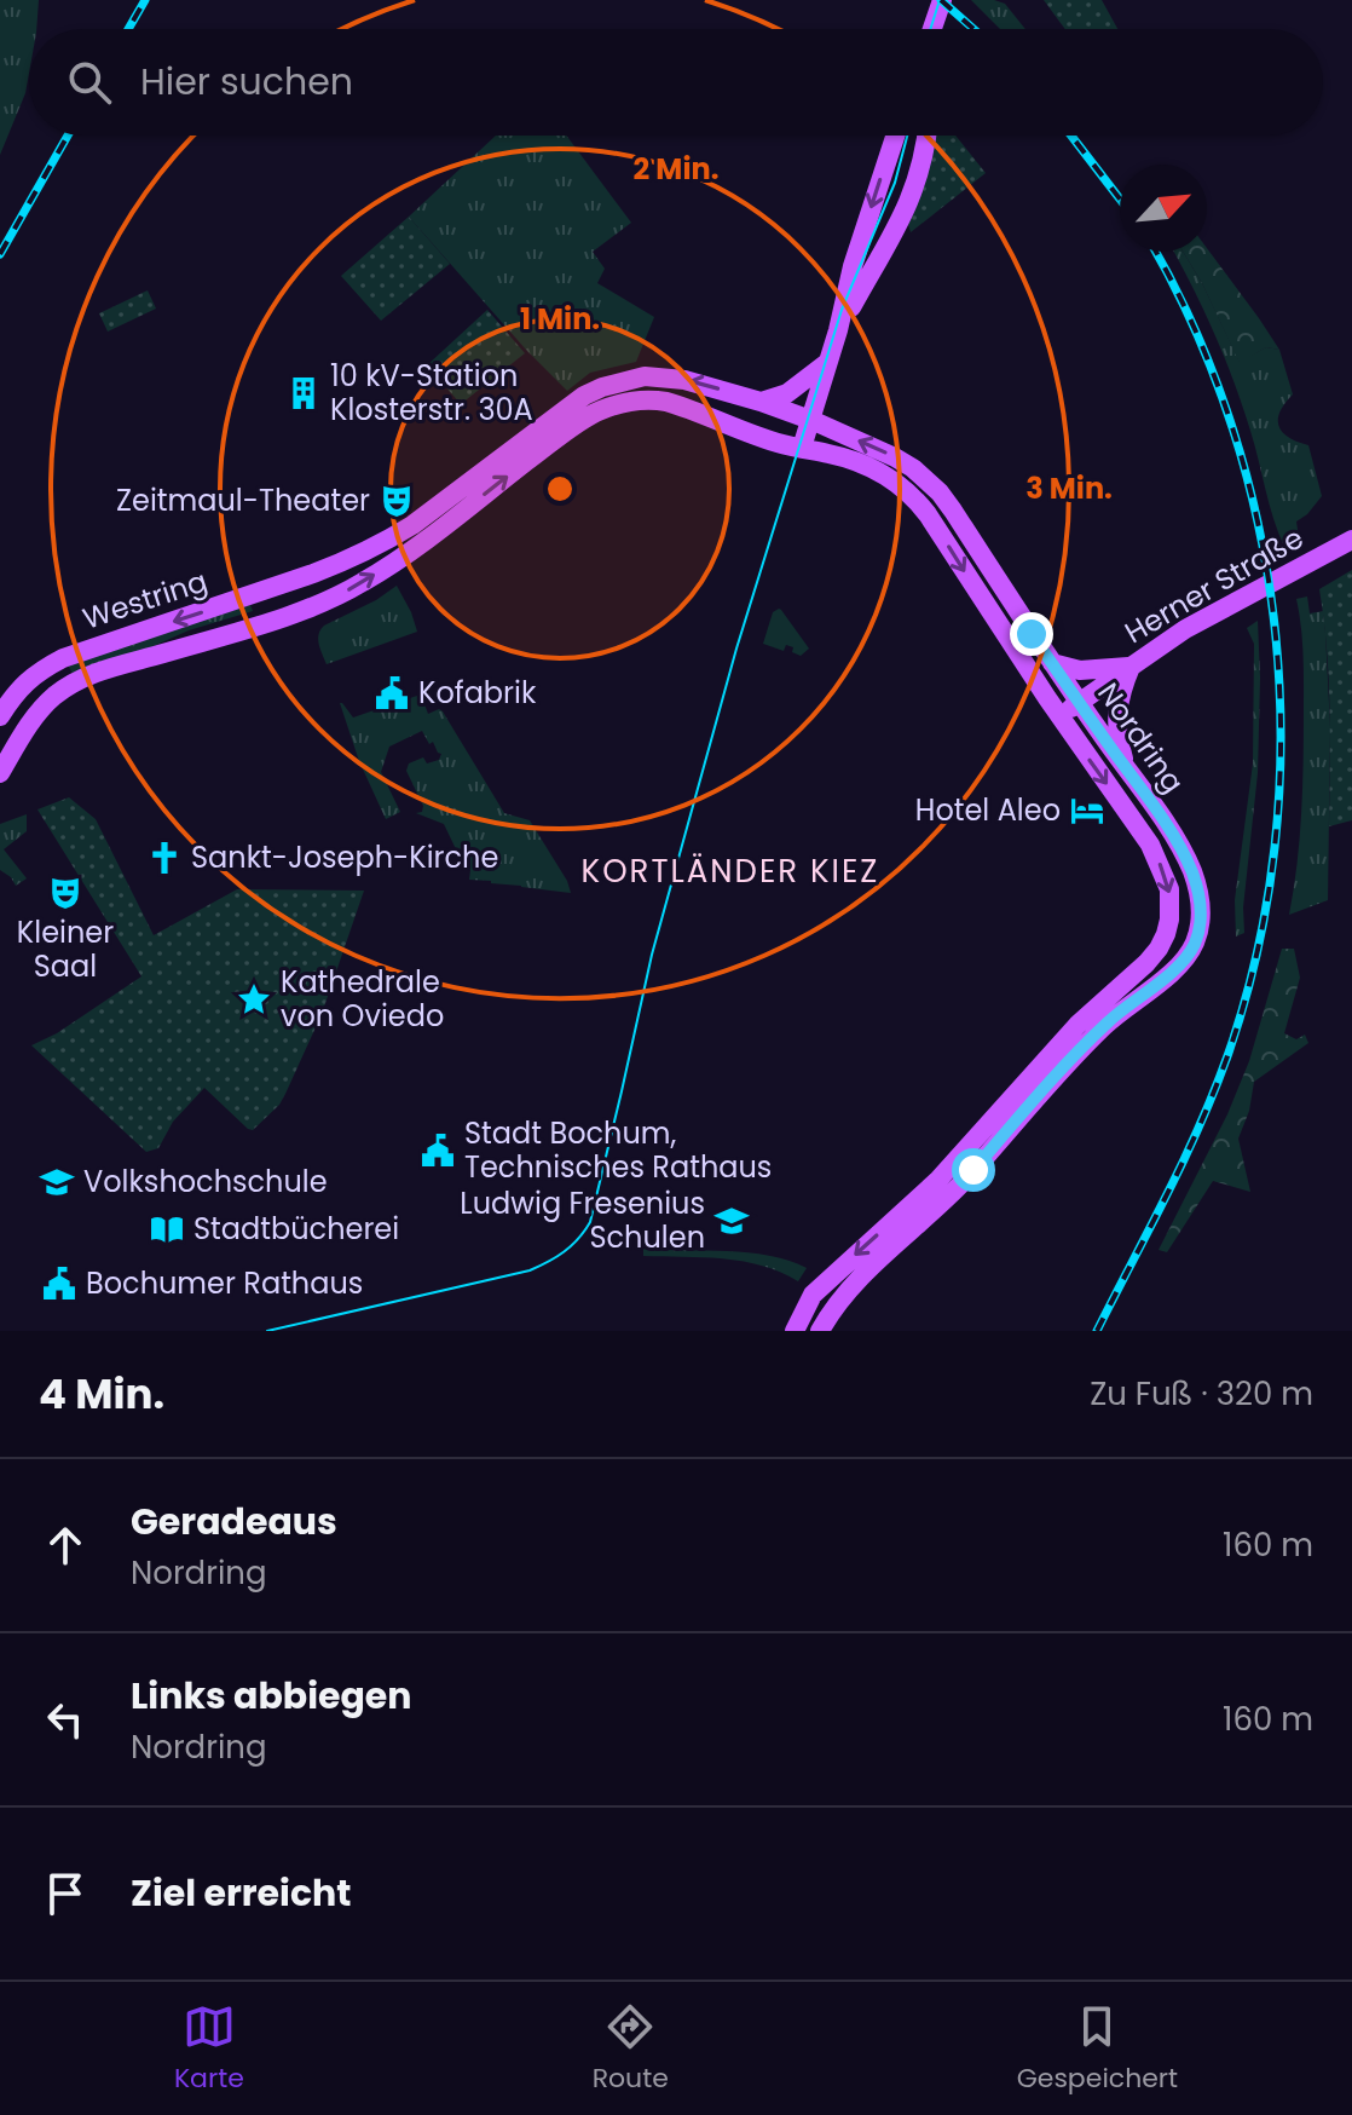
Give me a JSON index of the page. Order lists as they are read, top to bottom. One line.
{"streets":{"main road":["Herner Straße","Westring","Nordring"]},"crossings":[["Herner Straße","Nordring"],["Westring","Nordring"]],"districts":["KORTLÄNDER KIEZ"],"places":{"building":["10 kV-Station Klosterstr. 30A"],"theatre":["Zeitmaul-Theater","Kleiner Saal"],"public building":["Kofabrik","Stadt Bochum, Technisches Rathaus","Bochumer Rathaus"],"hotel":["Hotel Aleo"],"church":["Sankt-Joseph-Kirche"],"place":["Kathedrale von Oviedo"],"school or university":["Volkshochschule","Ludwig Fresenius Schulen"],"library":["Stadtbücherei"]},"north":"top right","page":{"search":"Hier suchen","heading":["4 Min.","Zu Fuß · 320 m"],"list":[["Geradeaus","Nordring","160 m"],["Links abbiegen","Nordring","160 m"],"Ziel erreicht"],"nav":["Karte","Route","Gespeichert"]},"rings":["2 Min.","1 Min.","3 Min."]}
